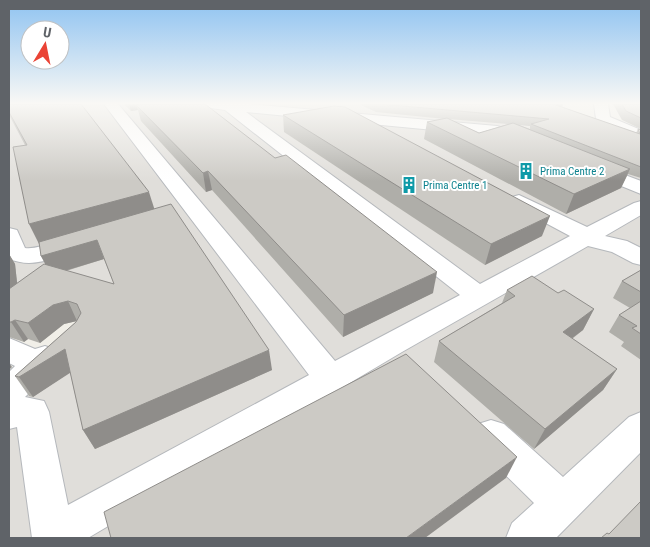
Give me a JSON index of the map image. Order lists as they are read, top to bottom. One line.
{"places":{"building":["Prima Centre 2","Prima Centre 1"]},"north":"top"}
